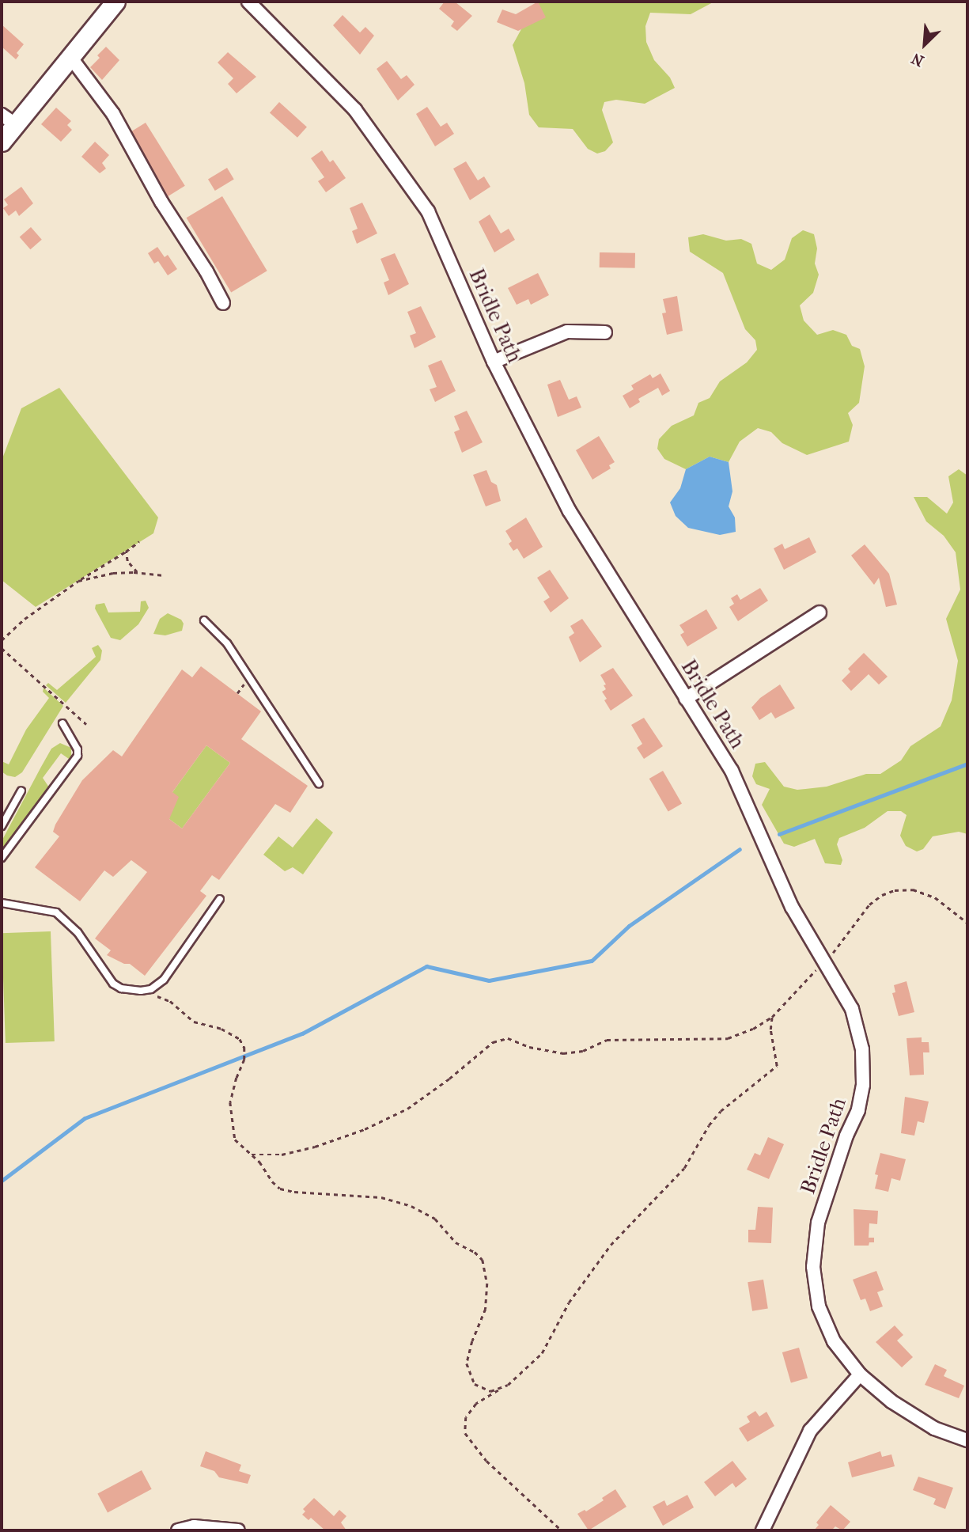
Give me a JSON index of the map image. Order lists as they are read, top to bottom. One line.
{"streets":{"street":["Bridle Path"]},"north":"bottom left"}
